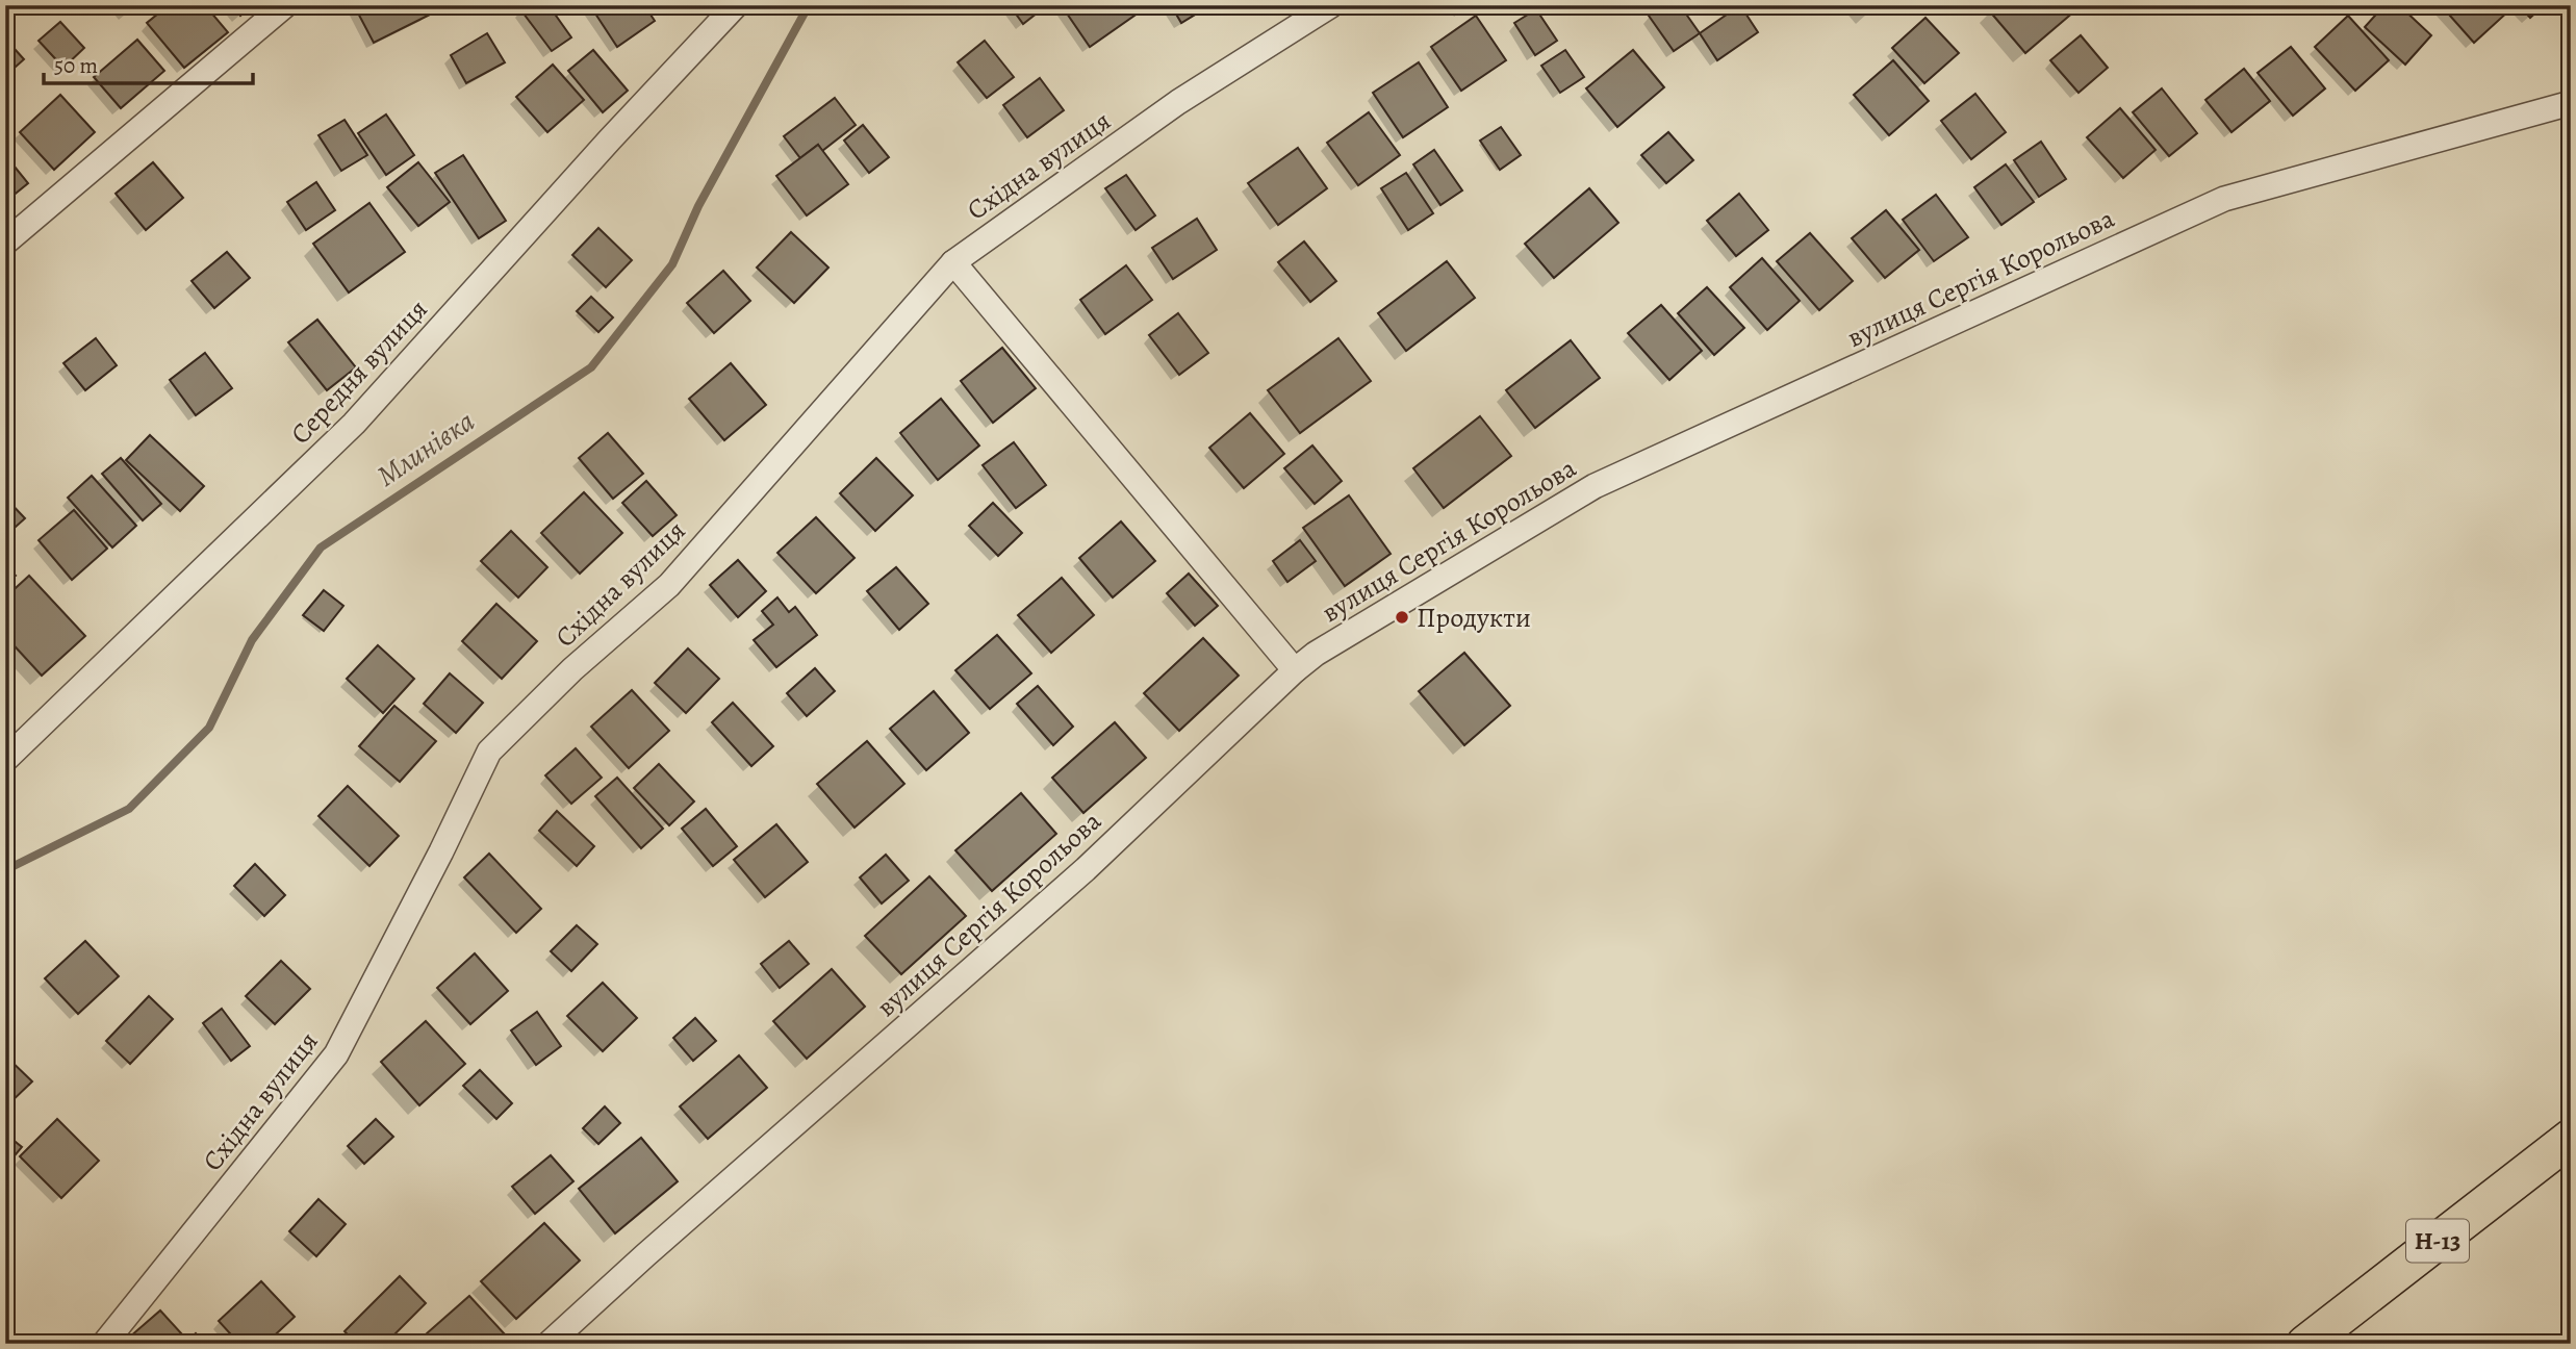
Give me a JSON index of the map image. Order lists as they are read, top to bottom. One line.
{"streets":{"main road":["Н-13"],"street":["Східна вулиця","вулиця Сергія Корольова","Середня вулиця"]},"water":["Млинівка"],"places":["Продукти"],"scale_bar":"50 m"}
